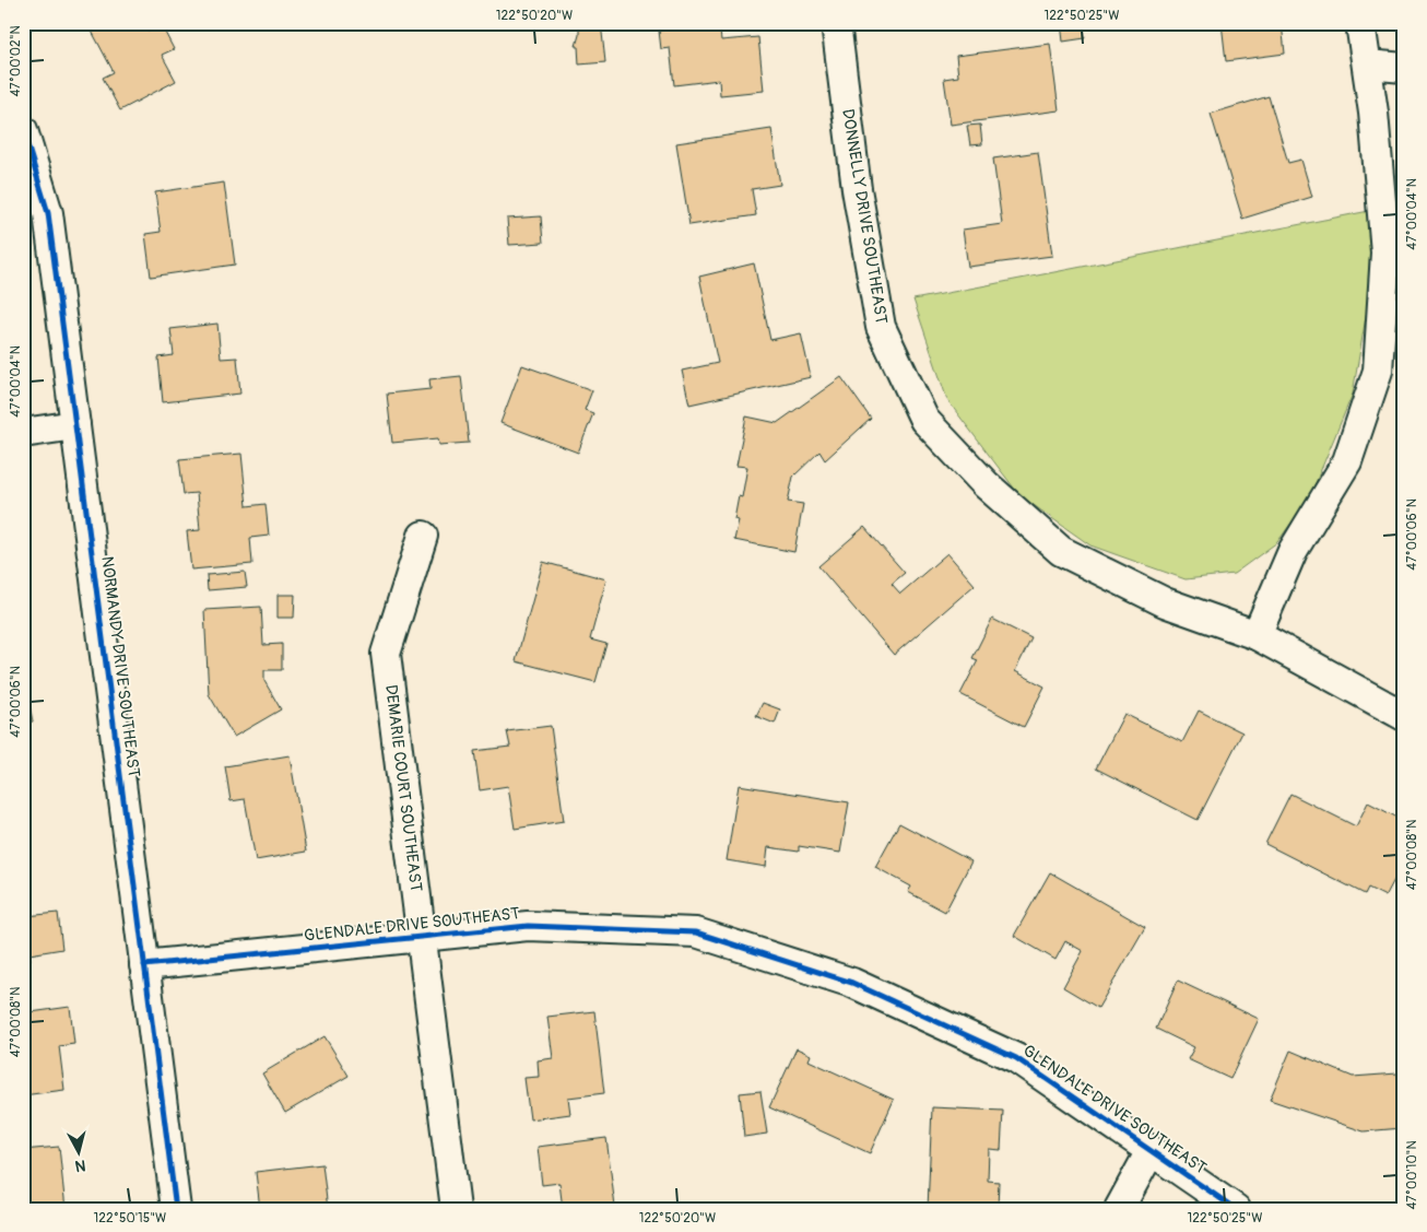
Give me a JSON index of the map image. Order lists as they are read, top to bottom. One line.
{"streets":{"street":["DONNELLY DRIVE SOUTHEAST","NORMANDY DRIVE SOUTHEAST","DEMARIE COURT SOUTHEAST","GLENDALE DRIVE SOUTHEAST"]},"crossings":[["NORMANDY DRIVE SOUTHEAST","GLENDALE DRIVE SOUTHEAST"],["DEMARIE COURT SOUTHEAST","GLENDALE DRIVE SOUTHEAST"]],"north":"bottom","coordinates":["122°50'20\"W","122°50'25\"W","47°00'02\"N","47°00'04\"N","47°00'06\"N","47°00'08\"N","47°00'10\"N","122°50'15\"W"]}
